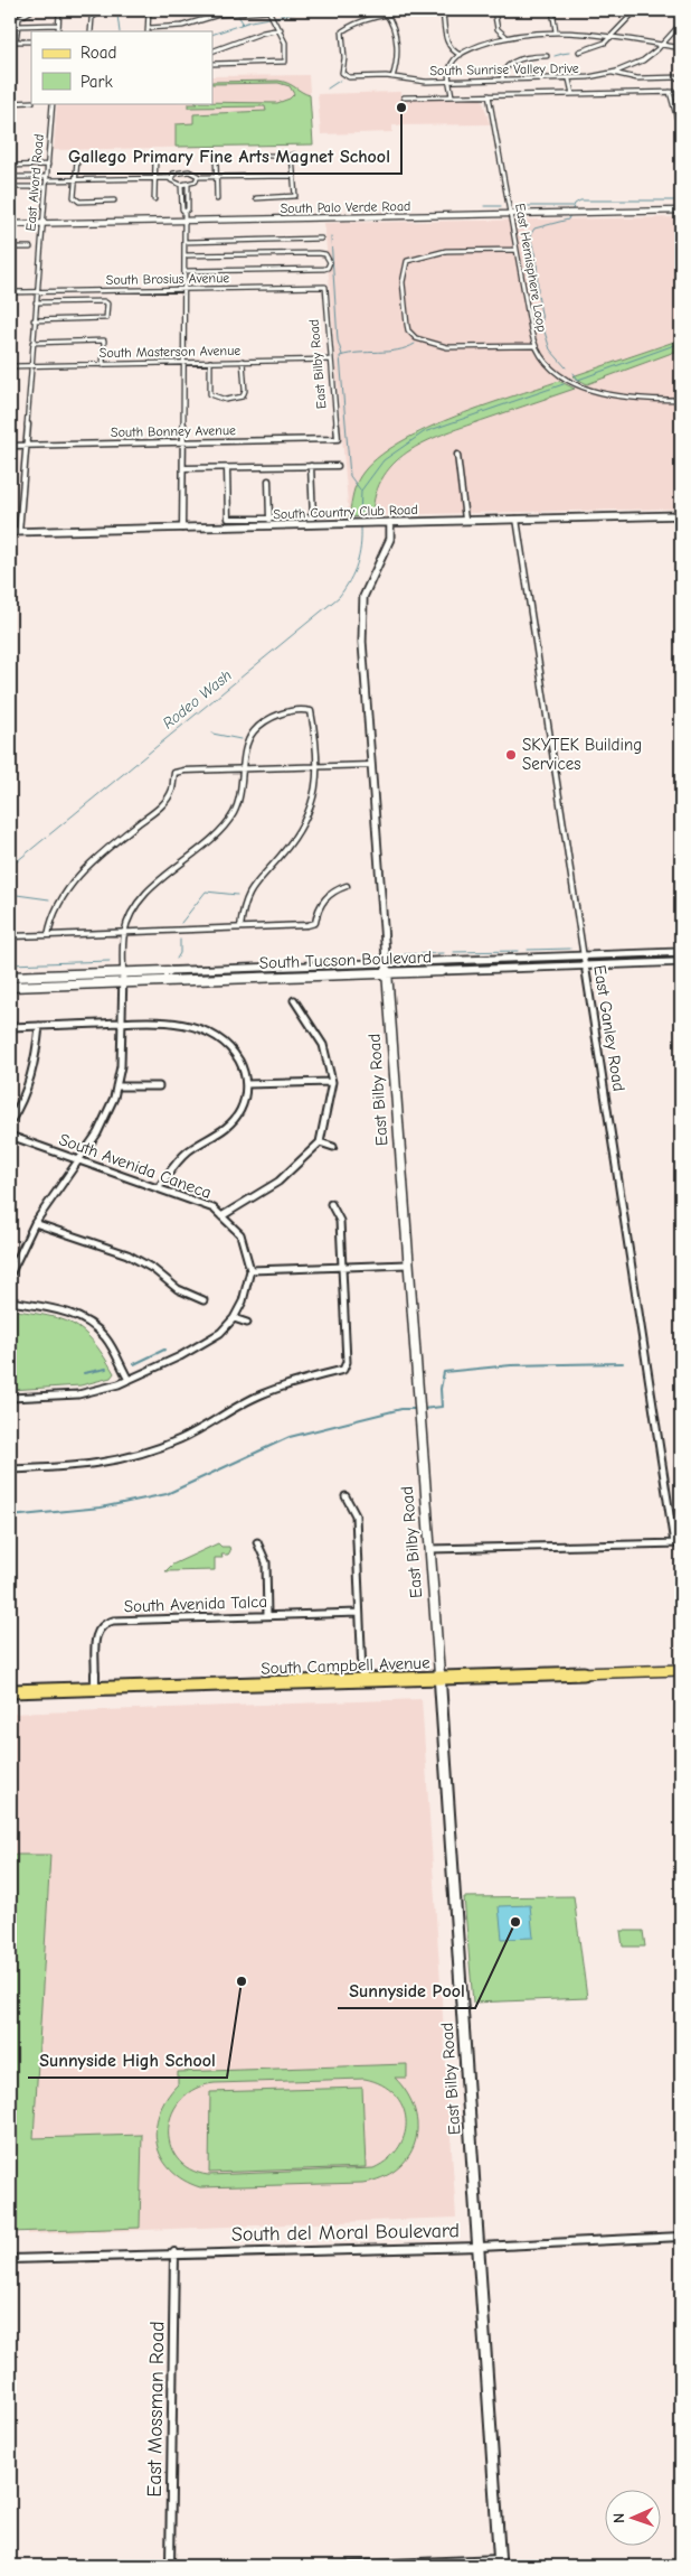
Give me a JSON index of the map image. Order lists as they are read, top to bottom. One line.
{"streets":{"main road":["South Campbell Avenue"],"street":["South Sunrise Valley Drive","East Alvord Road","South Palo Verde Road","East Hemisphere Loop","South Brosius Avenue","South Masterson Avenue","East Bilby Road","South Bonney Avenue","South Country Club Road","South Tucson Boulevard","East Ganley Road","South Avenida Caneca","South Avenida Talca","South del Moral Boulevard","East Mossman Road"]},"crossings":[["East Alvord Road","South Palo Verde Road"],["East Alvord Road","South Brosius Avenue"],["East Alvord Road","South Masterson Avenue"],["East Alvord Road","South Bonney Avenue"],["East Alvord Road","South Country Club Road"],["South Palo Verde Road","East Hemisphere Loop"],["South Brosius Avenue","East Bilby Road"],["South Masterson Avenue","East Bilby Road"],["East Bilby Road","South Bonney Avenue"],["East Bilby Road","South Country Club Road"],["East Bilby Road","South Tucson Boulevard"],["East Bilby Road","South Campbell Avenue"],["East Bilby Road","South del Moral Boulevard"],["South Country Club Road","East Ganley Road"],["South Tucson Boulevard","East Ganley Road"],["South Avenida Talca","South Campbell Avenue"],["South del Moral Boulevard","East Mossman Road"]],"water":["Rodeo Wash"],"places":["Gallego Primary Fine Arts Magnet School","SKYTEK Building Services","Sunnyside Pool","Sunnyside High School"],"legend":["Road","Park"],"north":"left"}
